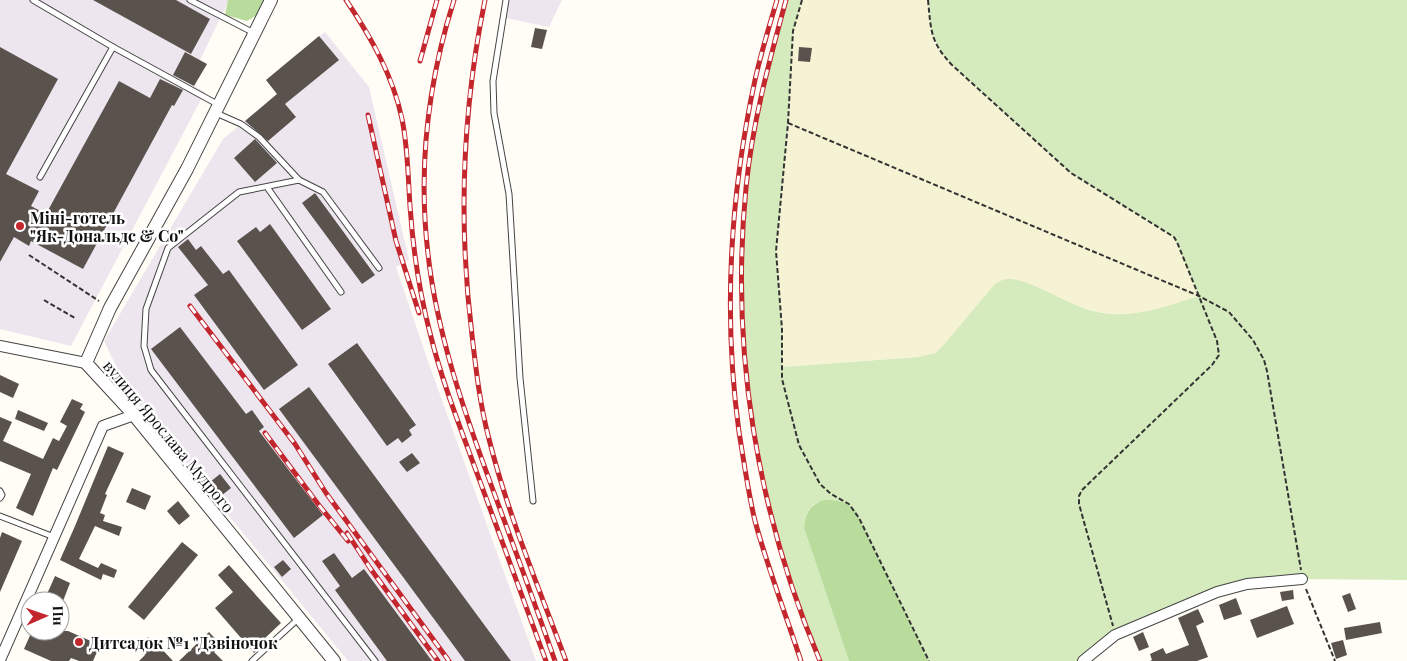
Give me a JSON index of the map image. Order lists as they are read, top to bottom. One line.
{"streets":{"street":["вулиця Ярослава Мудрого"]},"places":["Міні-готель \"Як-Дональдс & Co\"","Дитсадок №1 \"Дзвіночок"],"north":"right"}
